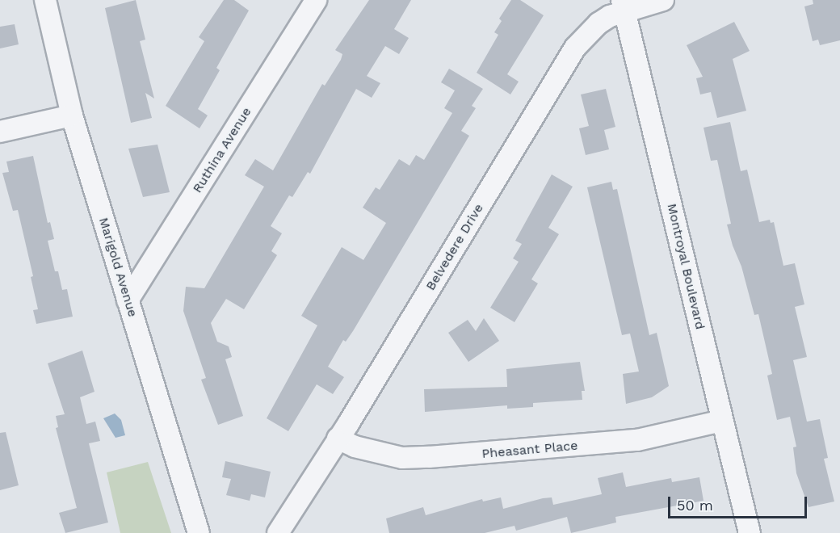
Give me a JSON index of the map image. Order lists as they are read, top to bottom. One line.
{"streets":{"street":["Ruthina Avenue","Belvedere Drive","Montroyal Boulevard","Marigold Avenue","Pheasant Place"]},"crossings":[["Ruthina Avenue","Marigold Avenue"],["Belvedere Drive","Montroyal Boulevard"],["Belvedere Drive","Pheasant Place"],["Montroyal Boulevard","Pheasant Place"]],"scale_bar":"50 m"}
